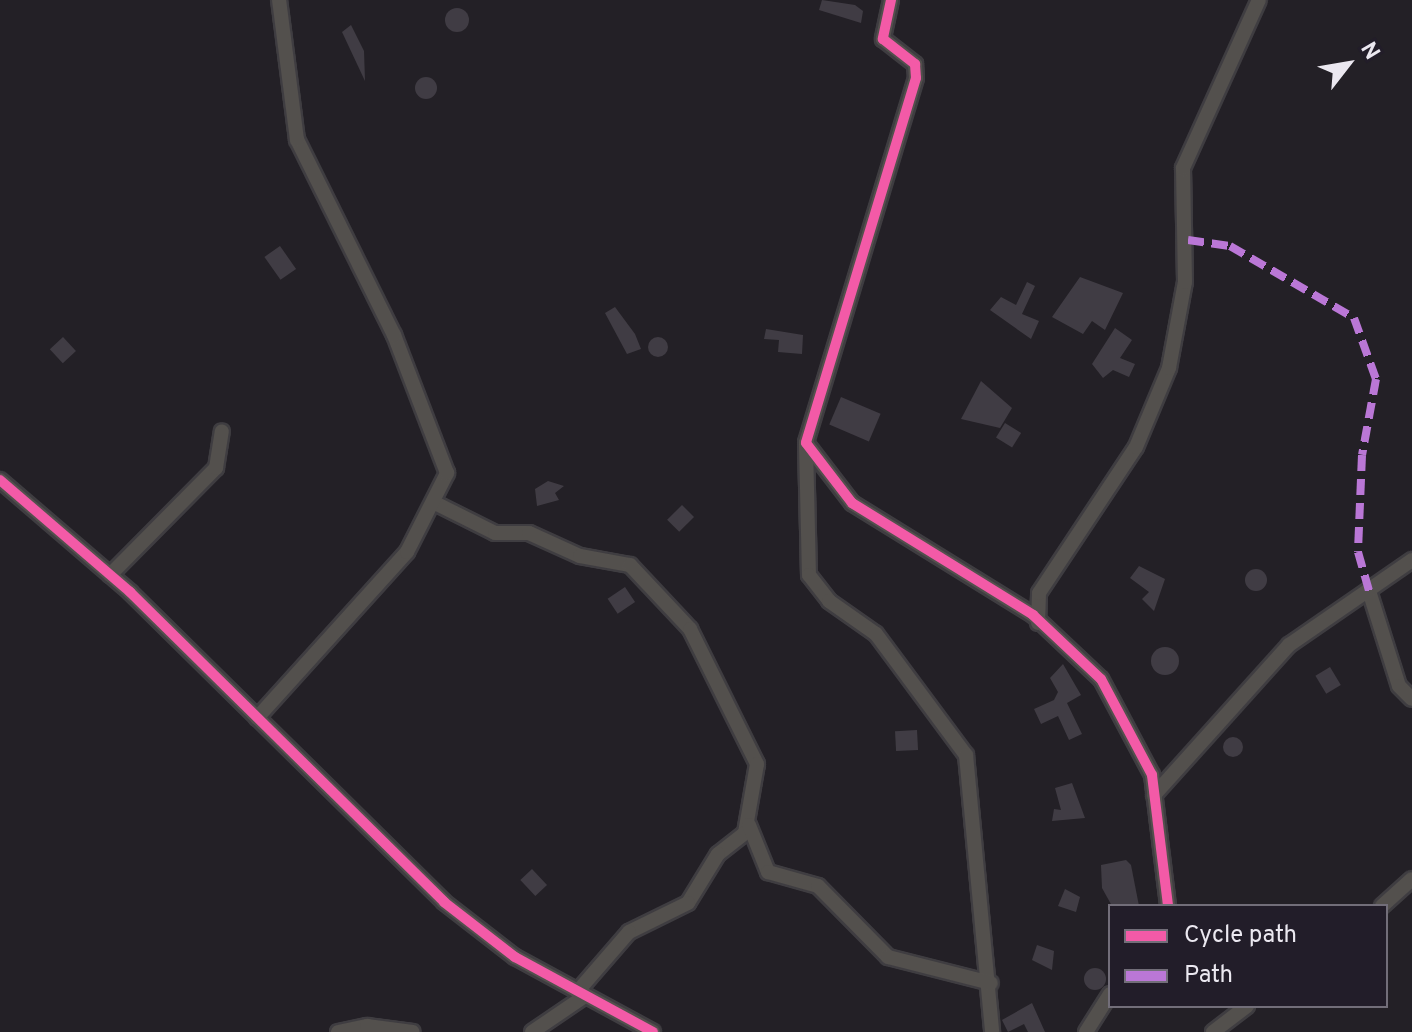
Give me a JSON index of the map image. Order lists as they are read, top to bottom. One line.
{"legend":["Cycle path","Path"],"north":"top right"}
